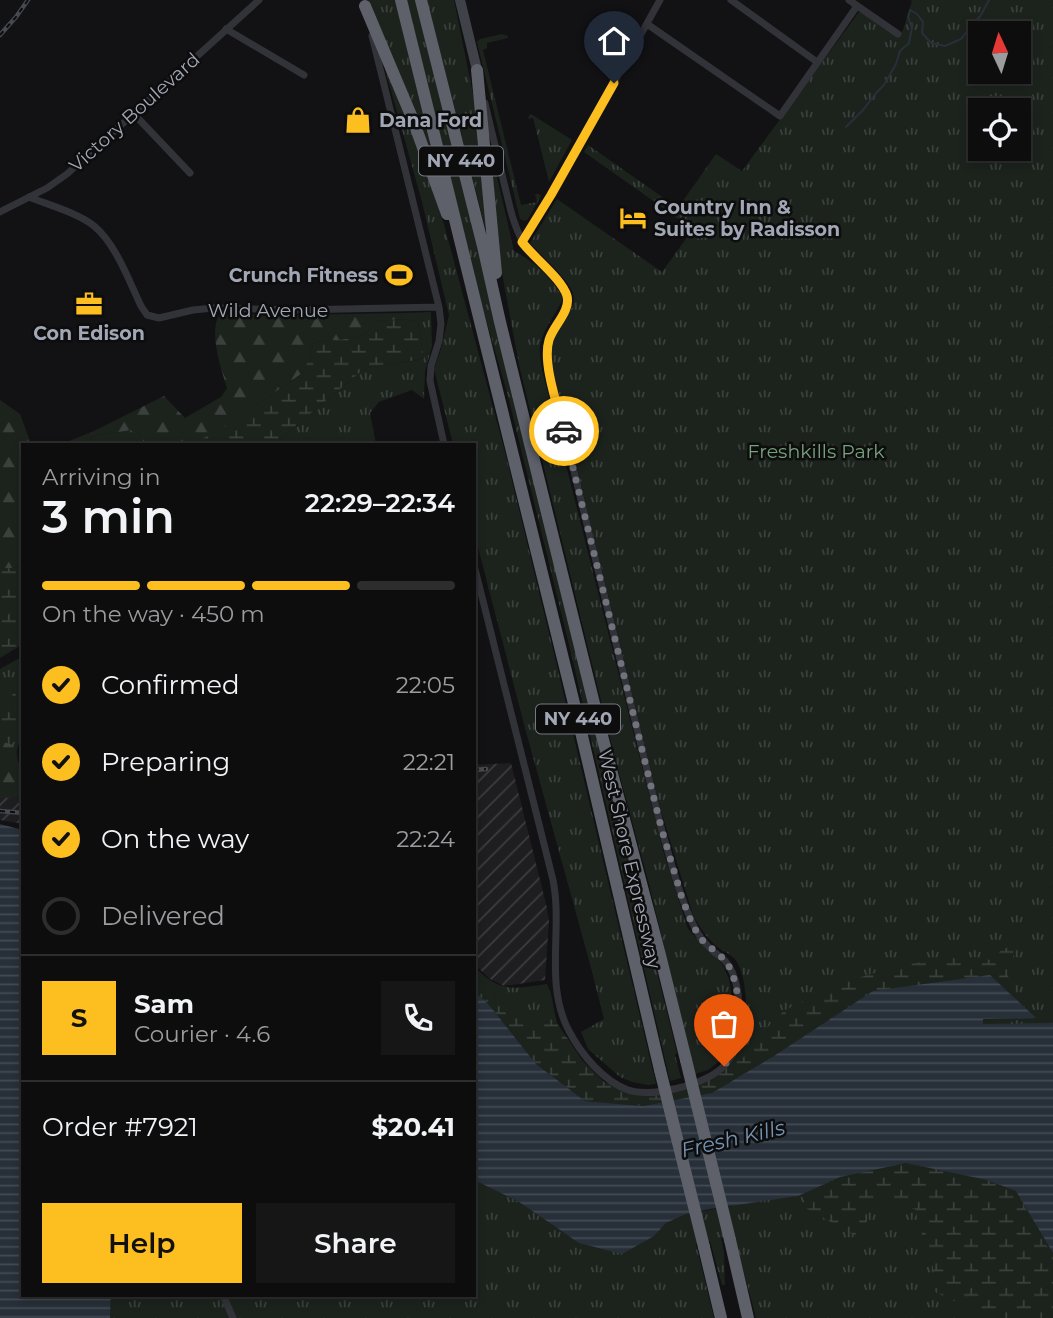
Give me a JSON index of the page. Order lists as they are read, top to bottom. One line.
{"streets":{"highway":["NY 440","West Shore Expressway"],"street":["Victory Boulevard","Wild Avenue"]},"crossings":[["Victory Boulevard","Wild Avenue"]],"water":["Fresh Kills"],"parks":["Freshkills Park"],"places":{"shop":["Dana Ford"],"hotel":["Country Inn & Suites by Radisson"],"sports":["Crunch Fitness"],"office":["Con Edison"]},"north":"top","page":{"heading":["3 min","Arriving in","22:29–22:34"],"panel":["Sam","Courier · 4.6","Order #7921","$20.41"],"bar":"On the way · 450 m","list":[["Confirmed","22:05"],["Preparing","22:21"],["On the way","22:24"],"Delivered"],"round":"S","buttons":["Help","Share"]}}
